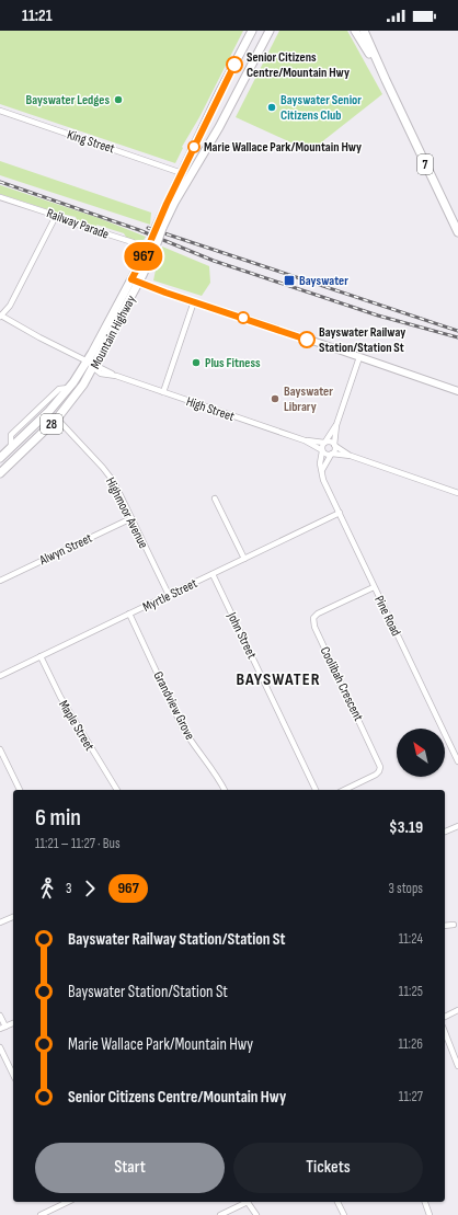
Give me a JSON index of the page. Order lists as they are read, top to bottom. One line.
{"streets":{"main road":["7","Mountain Highway","28"],"street":["King Street","Railway Parade","High Street","Highmoor Avenue","Alwyn Street","Myrtle Street","Pine Road","John Street","Coolibah Crescent","Grandview Grove","Maple Street"]},"crossings":[["King Street","Mountain Highway"],["Railway Parade","Mountain Highway"],["Mountain Highway","High Street"],["Mountain Highway","Highmoor Avenue"],["High Street","Pine Road"],["Highmoor Avenue","Alwyn Street"],["Highmoor Avenue","Myrtle Street"],["Myrtle Street","Pine Road"],["Myrtle Street","John Street"],["Myrtle Street","Grandview Grove"],["Myrtle Street","Maple Street"],["Pine Road","Coolibah Crescent"]],"districts":["BAYSWATER"],"places":{"other":["Senior Citizens Centre/Mountain Hwy","Bayswater Ledges","Bayswater Senior Citizens Club","Marie Wallace Park/Mountain Hwy","Bayswater Railway Station/Station St","Plus Fitness","Bayswater Library"],"transit":["Bayswater"]},"lines":["bus line 967"],"north":"top left","page":{"status":"11:21","on_map":"967","heading":["6 min","11:21 – 11:27 · Bus","$3.19"],"legs":["3","967","3 stops"],"list":[{"name":"Bayswater Railway Station/Station St","value":"11:24"},{"name":"Bayswater Station/Station St","value":"11:25"},{"name":"Marie Wallace Park/Mountain Hwy","value":"11:26"},{"name":"Senior Citizens Centre/Mountain Hwy","value":"11:27"}],"buttons":["Start","Tickets"]}}
